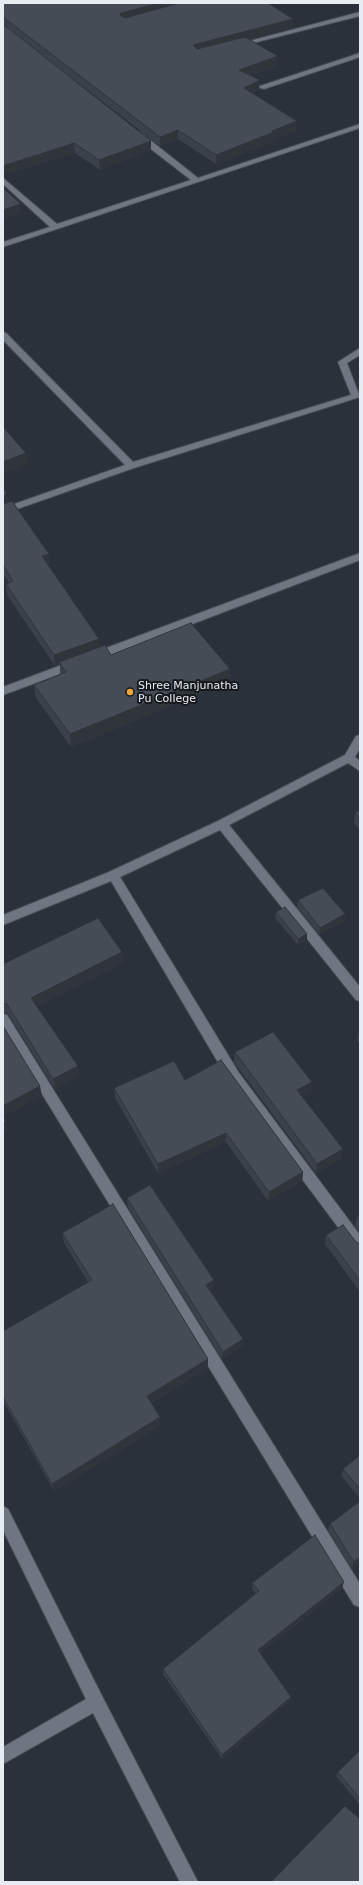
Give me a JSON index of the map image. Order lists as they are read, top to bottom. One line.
{"places":["Shree Manjunatha Pu College"]}
